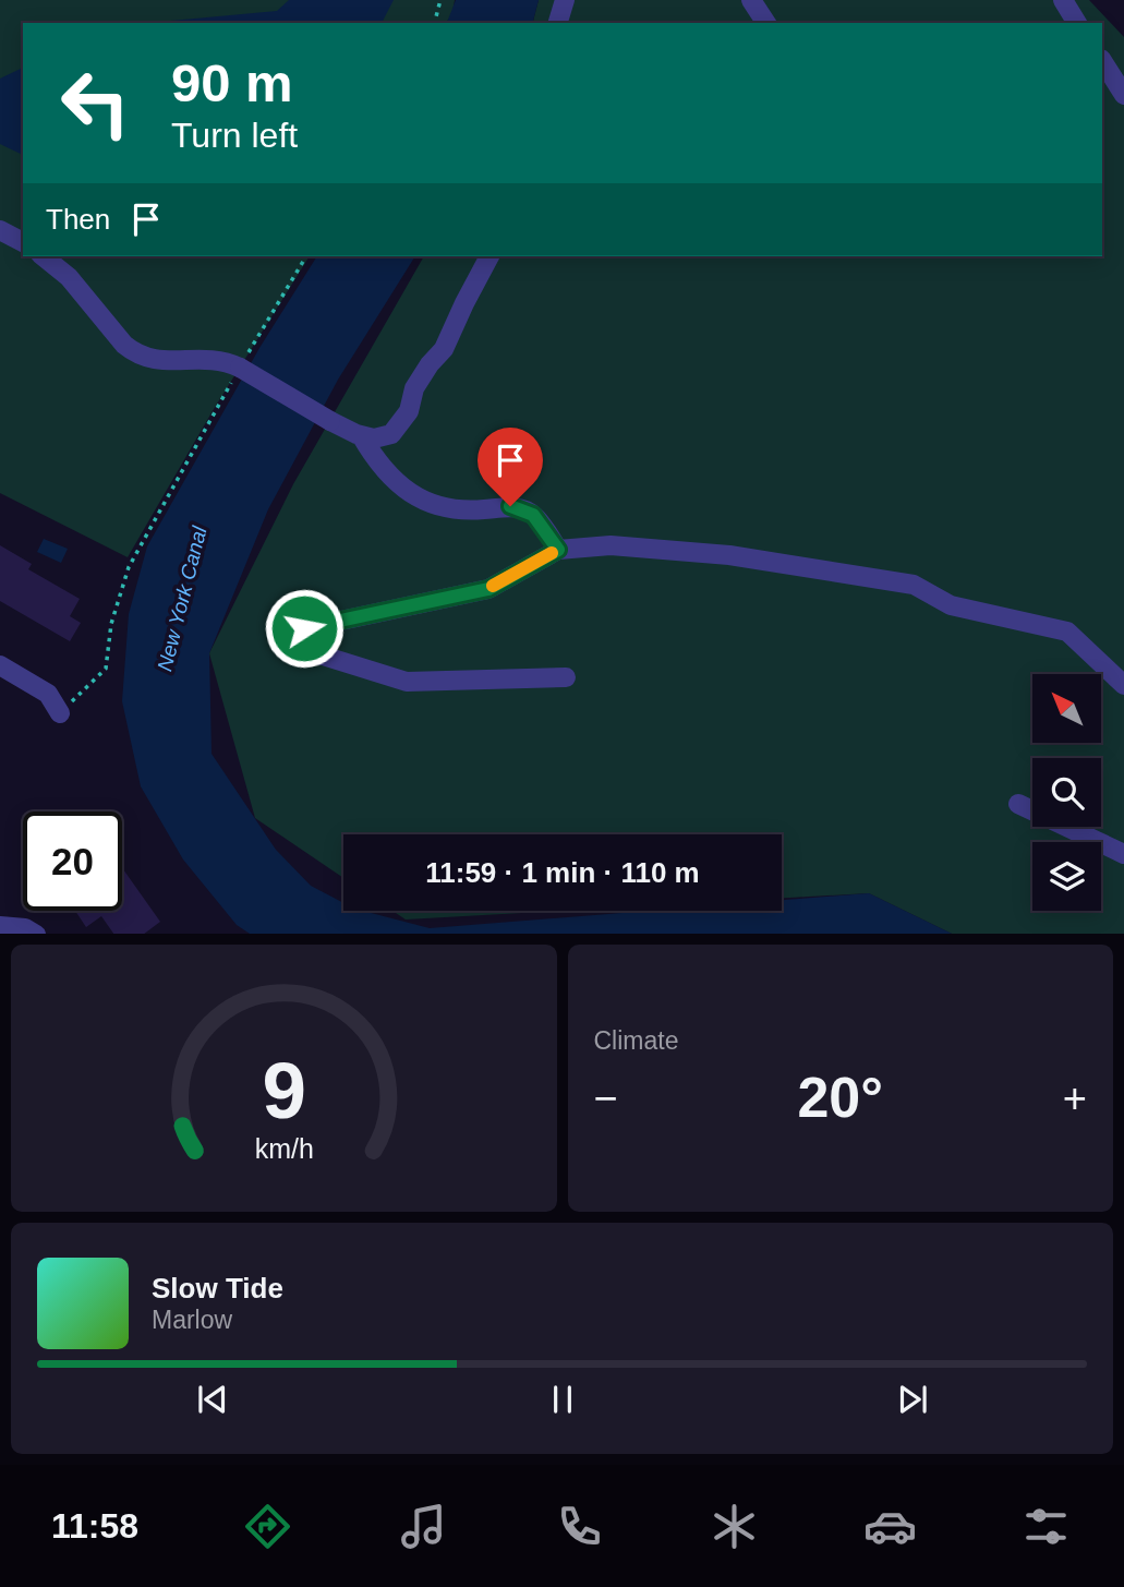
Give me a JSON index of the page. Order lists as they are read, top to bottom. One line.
{"water":["New York Canal"],"north":"top left","page":{"turn":["90 m","Turn left"],"then":"Then","limit":"20","trip":"11:59 · 1 min · 110 m","tile":"Climate","heat":["−","20°","+"],"song":["Slow Tide","Marlow"],"tabs":"11:58","gauge":["9","km/h"]}}
